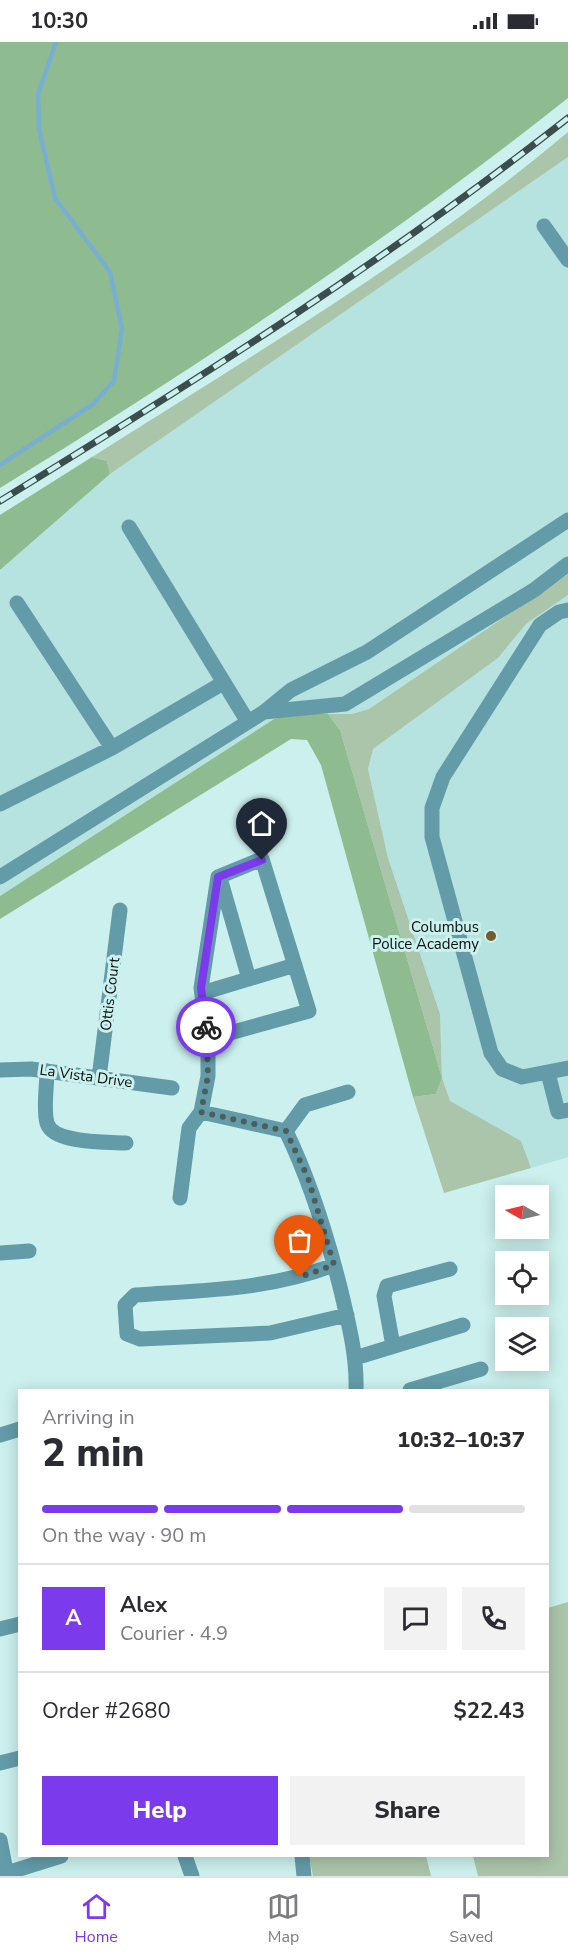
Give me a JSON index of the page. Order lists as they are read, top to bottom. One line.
{"streets":{"street":["Ottis Court","La Vista Drive"]},"crossings":[["Ottis Court","La Vista Drive"]],"places":["Columbus Police Academy"],"north":"left","page":{"status":"10:30","heading":["2 min","Arriving in","10:32–10:37"],"panel":["Alex","Courier · 4.9","Order #2680","$22.43"],"bar":"On the way · 90 m","round":"A","buttons":["Help","Share"],"tabs":["Home","Map","Saved"]}}
